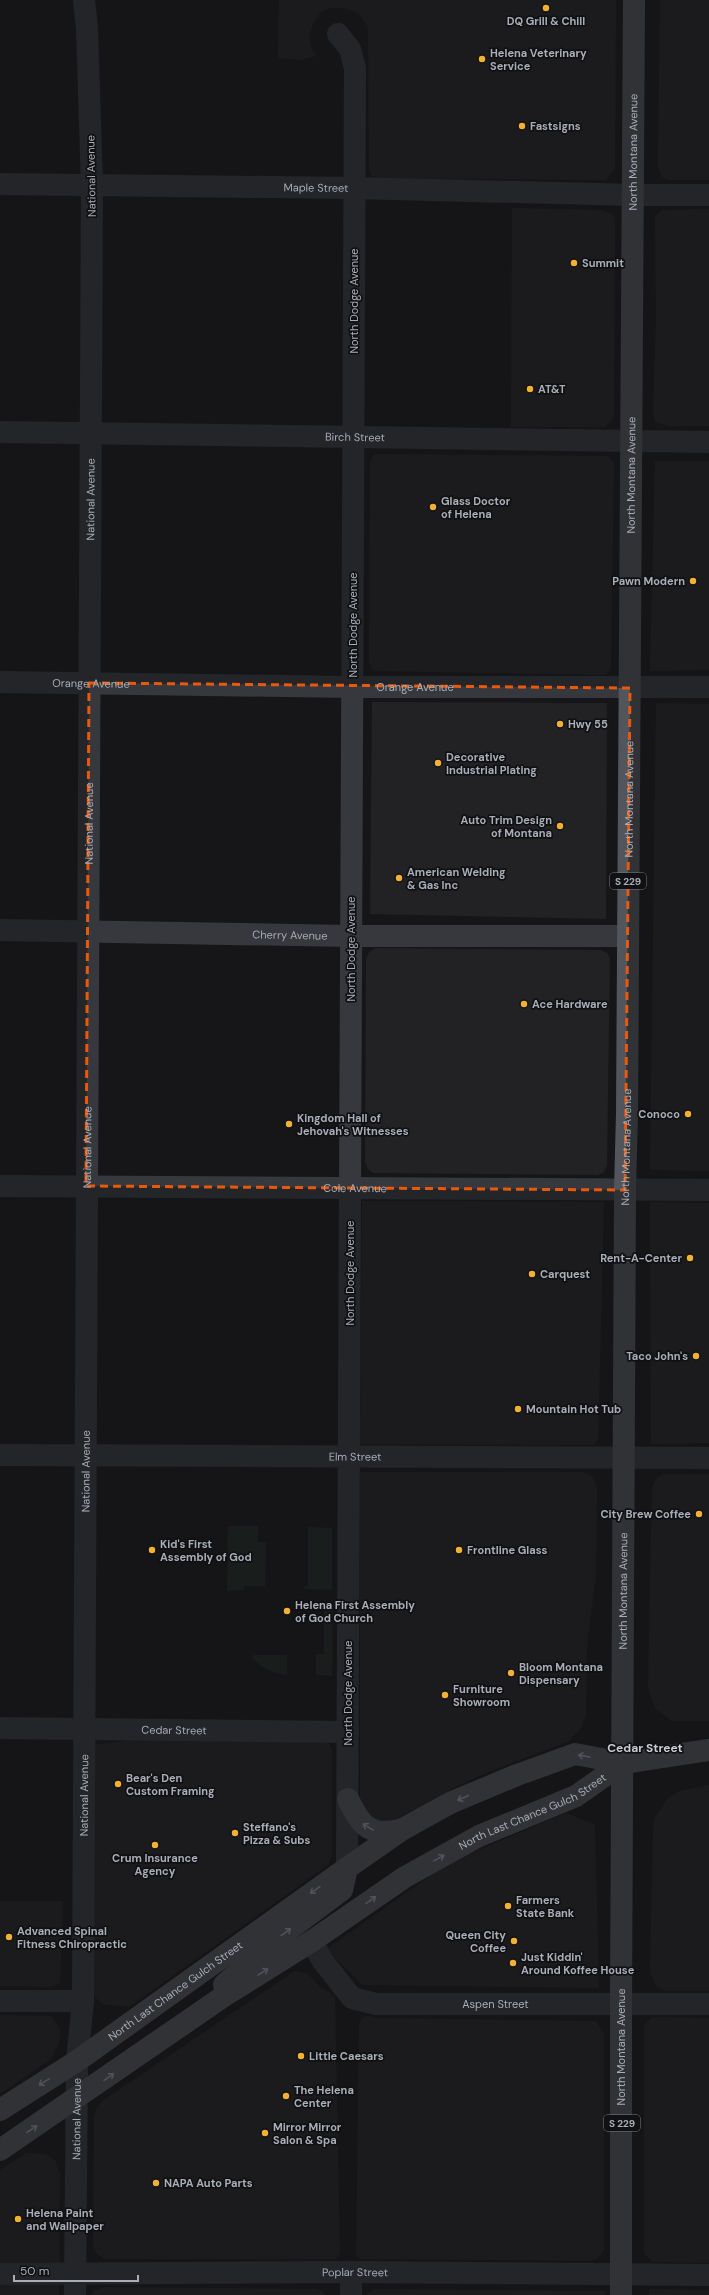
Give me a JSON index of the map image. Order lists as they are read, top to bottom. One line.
{"streets":{"main road":["North Montana Avenue","S 229","North Last Chance Gulch Street"],"street":["National Avenue","Maple Street","North Dodge Avenue","Birch Street","Orange Avenue","Cherry Avenue","Cole Avenue","Elm Street","Cedar Street","Aspen Street","Poplar Street"]},"crossings":[["North Montana Avenue","Maple Street"],["North Montana Avenue","Birch Street"],["North Montana Avenue","Orange Avenue"],["North Montana Avenue","Cherry Avenue"],["North Montana Avenue","Cole Avenue"],["North Montana Avenue","Elm Street"],["North Montana Avenue","North Last Chance Gulch Street"],["North Montana Avenue","Aspen Street"],["North Montana Avenue","Poplar Street"],["National Avenue","Maple Street"],["National Avenue","Birch Street"],["National Avenue","Orange Avenue"],["National Avenue","Cherry Avenue"],["National Avenue","Cole Avenue"],["National Avenue","Elm Street"],["National Avenue","Cedar Street"],["National Avenue","North Last Chance Gulch Street"],["National Avenue","Poplar Street"],["Maple Street","North Dodge Avenue"],["North Dodge Avenue","Birch Street"],["North Dodge Avenue","Orange Avenue"],["North Dodge Avenue","Cherry Avenue"],["North Dodge Avenue","Cole Avenue"],["North Dodge Avenue","Elm Street"],["North Dodge Avenue","Cedar Street"],["North Dodge Avenue","North Last Chance Gulch Street"],["North Last Chance Gulch Street","Aspen Street"]],"districts":["Cedar Street"],"places":["DQ Grill & Chill","Helena Veterinary Service","Fastsigns","Summit","AT&T","Glass Doctor of Helena","Pawn Modern","Hwy 55","Decorative Industrial Plating","Auto Trim Design of Montana","American Welding & Gas Inc","Ace Hardware","Conoco","Kingdom Hall of Jehovah's Witnesses","Rent-A-Center","Carquest","Taco John's","Mountain Hot Tub","City Brew Coffee","Kid's First Assembly of God","Frontline Glass","Helena First Assembly of God Church","Bloom Montana Dispensary","Furniture Showroom","Bear's Den Custom Framing","Steffano's Pizza & Subs","Crum Insurance Agency","Farmers State Bank","Advanced Spinal Fitness Chiropractic","Queen City Coffee","Just Kiddin' Around Koffee House","Little Caesars","The Helena Center","Mirror Mirror Salon & Spa","NAPA Auto Parts","Helena Paint and Wallpaper"],"scale_bar":"50 m"}
